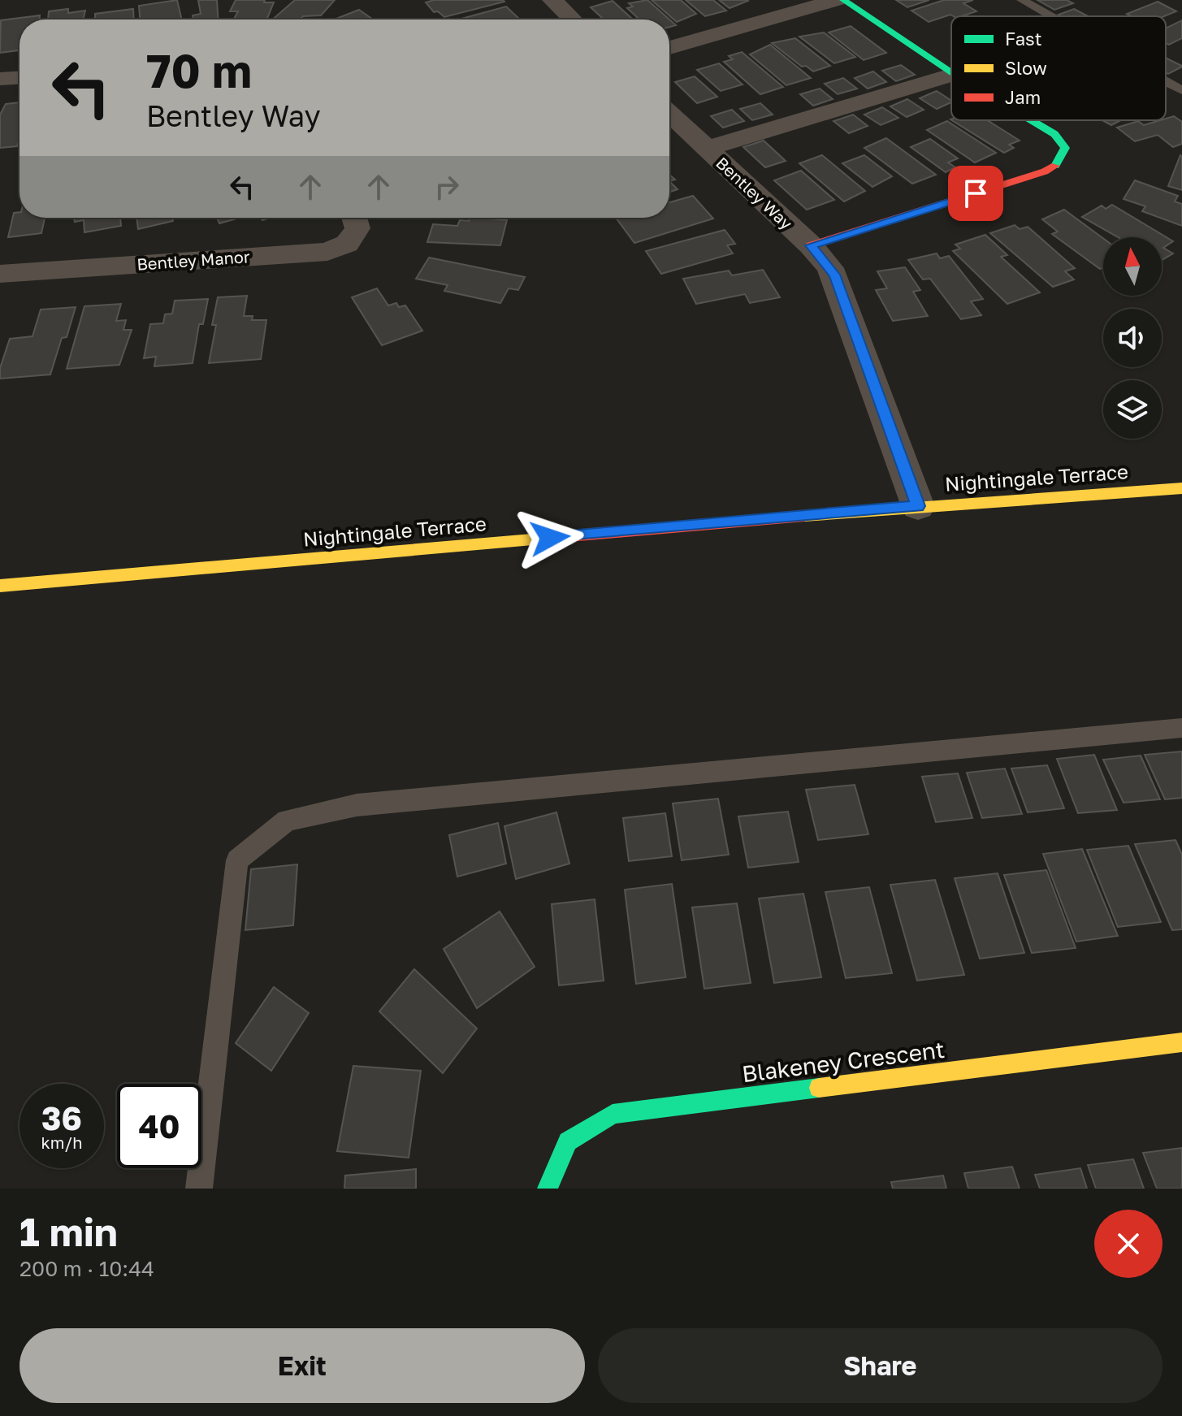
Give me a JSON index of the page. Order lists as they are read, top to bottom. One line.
{"streets":{"street":["Bentley Way","Bentley Manor","Nightingale Terrace","Blakeney Crescent"]},"crossings":[["Bentley Way","Nightingale Terrace"]],"legend":["Fast","Slow","Jam"],"north":"top","page":{"turn":["70 m","Bentley Way"],"speed":"36 km/h","limit":"40","heading":["1 min","200 m · 10:44"],"buttons":["Exit","Share"]}}
